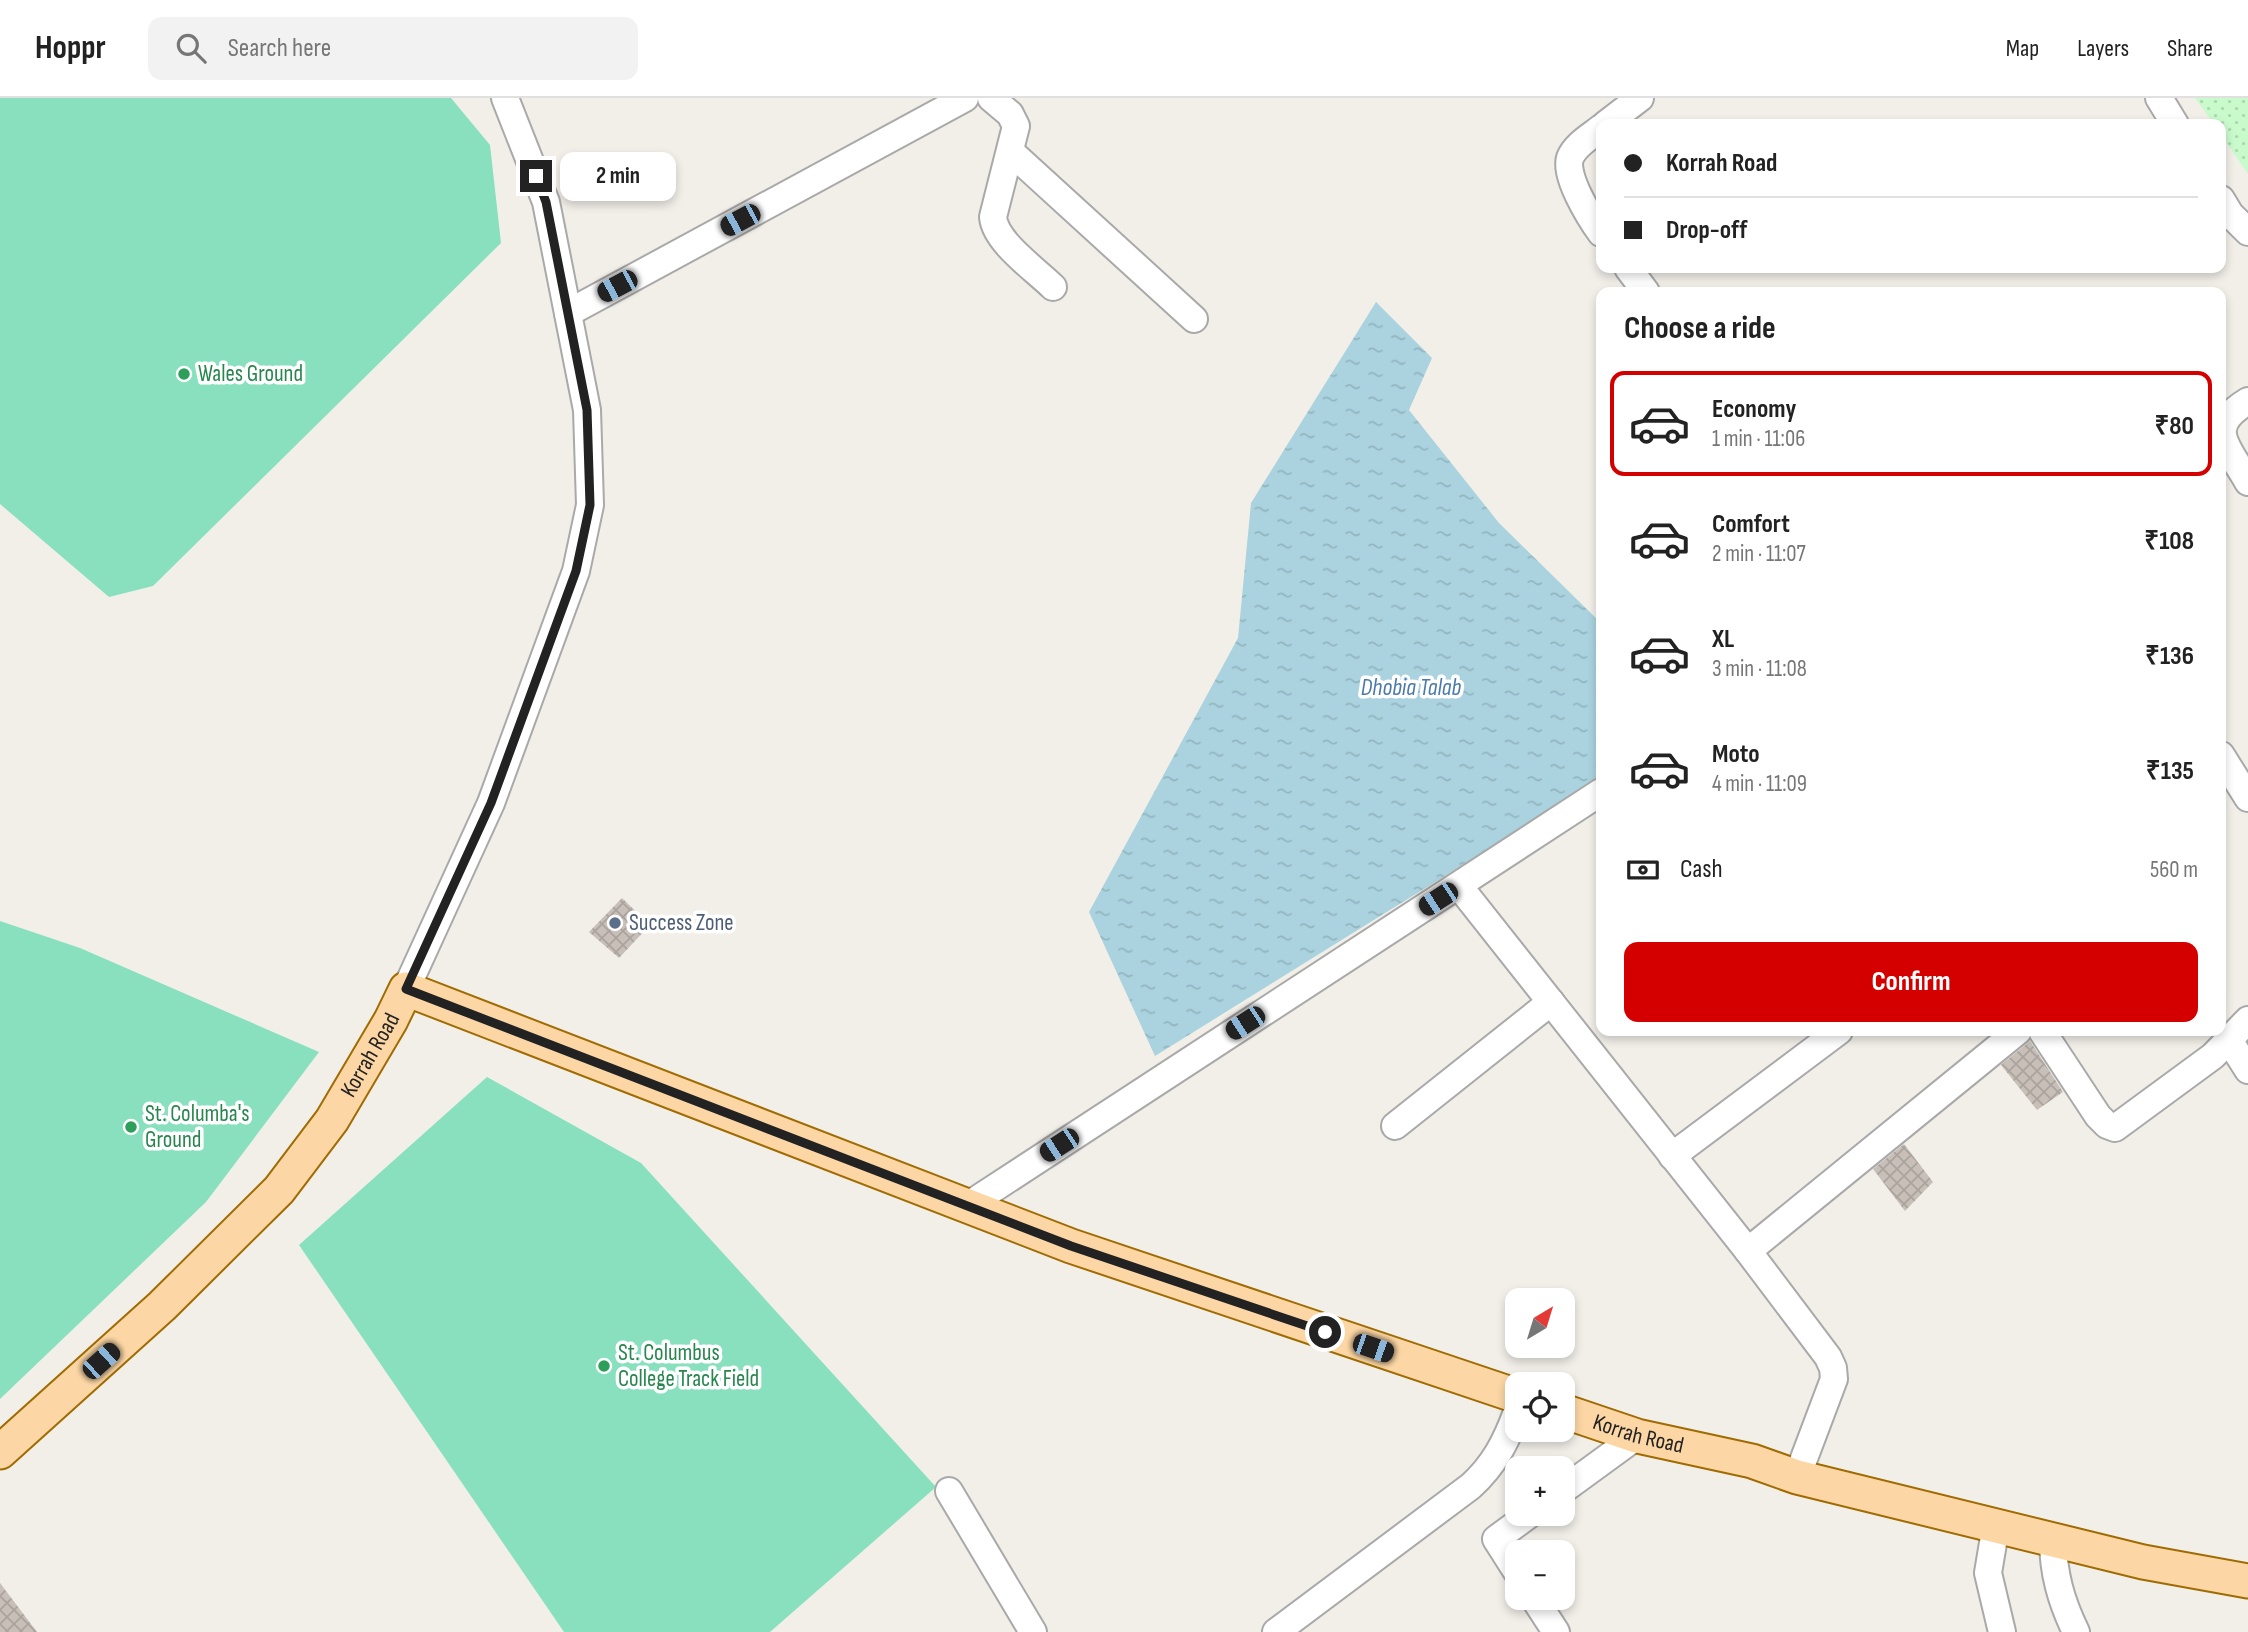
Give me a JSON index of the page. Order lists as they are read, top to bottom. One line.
{"streets":{"main road":["Korrah Road"]},"water":["Dhobia Talab"],"places":["Wales Ground","Success Zone","St. Columba's Ground","St. Columbus College Track Field"],"north":"top right","page":{"header":"Hoppr","search":"Search here","nav":["Map","Layers","Share"],"banner":["Korrah Road","Drop-off"],"bubble":"2 min","heading":"Choose a ride","list":[{"name":"Economy","note":"1 min · 11:06","value":"₹80"},{"name":"Comfort","note":"2 min · 11:07","value":"₹108"},{"name":"XL","note":"3 min · 11:08","value":"₹136"},{"name":"Moto","note":"4 min · 11:09","value":"₹135"}],"pay":["Cash","560 m"],"buttons":"Confirm","map_buttons":["+","−"]}}
